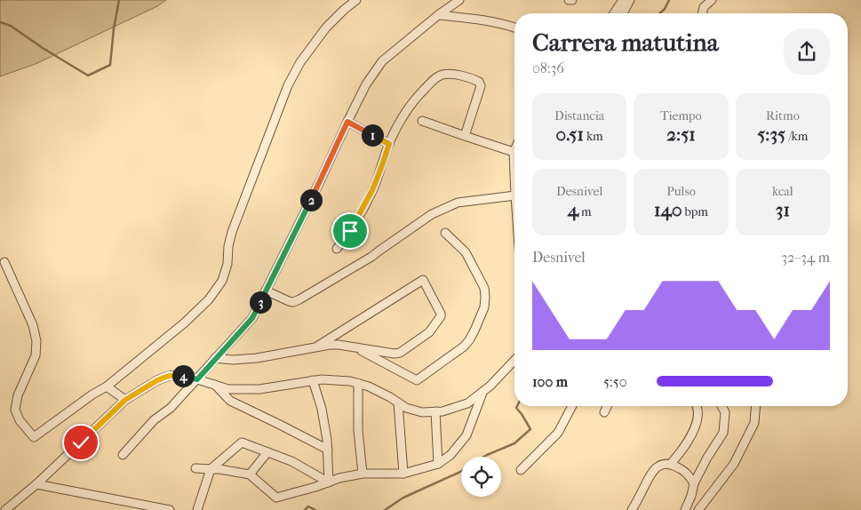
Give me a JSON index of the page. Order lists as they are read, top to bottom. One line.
{"page":{"heading":["Carrera matutina","08:36"],"stats":[["Distancia","0.51 km"],["Tiempo","2:51"],["Ritmo","5:35 /km"],["Desnivel","4 m"],["Pulso","140 bpm"],["kcal","31"]],"pins":["1","2","3","4"],"chart":["Desnivel","32–34 m"],"list":[{"name":"100 m","note":"5:50"}]}}
